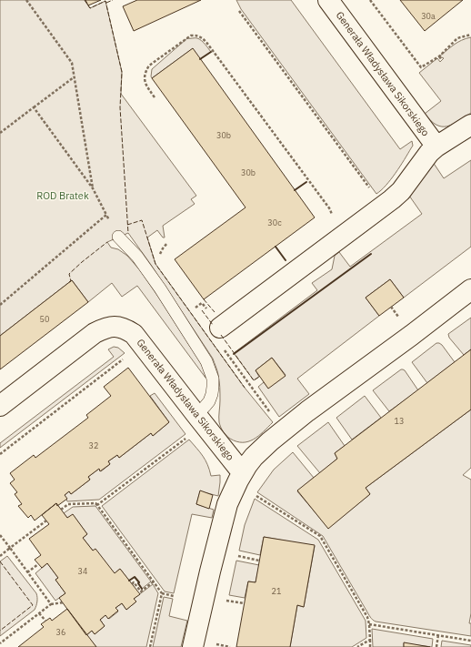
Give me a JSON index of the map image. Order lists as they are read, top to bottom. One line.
{"streets":{"street":["Generała Władysława Sikorskiego"]},"parks":["ROD Bratek"],"house_numbers":["30a","30b","30b","30c","50","13","32","34","21","36"]}
